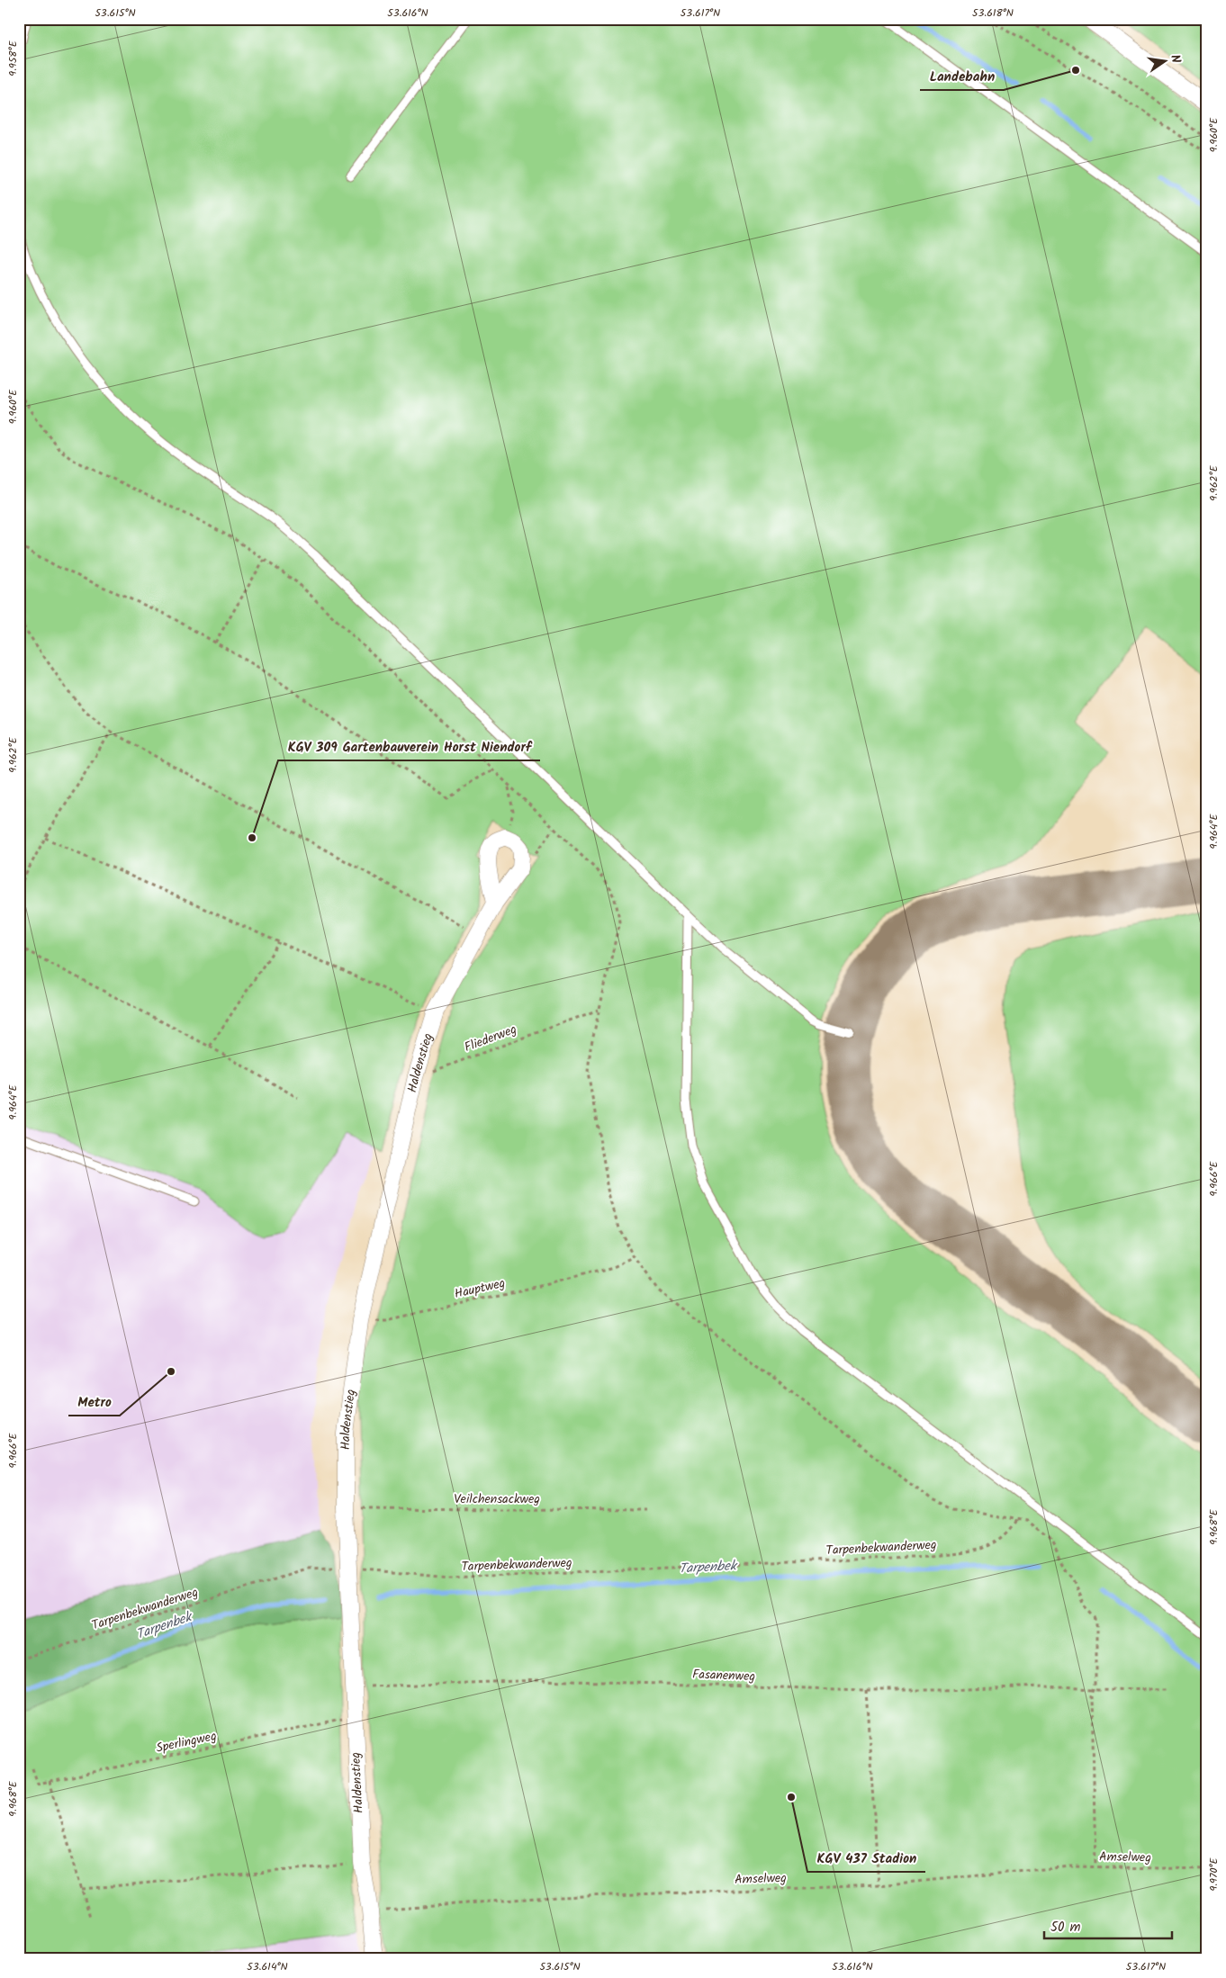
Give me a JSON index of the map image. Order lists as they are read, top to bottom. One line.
{"streets":{"street":["Haldenstieg"],"path":["Fliederweg","Hauptweg","Veilchensackweg","Tarpenbekwanderweg","Fasanenweg","Sperlingweg","Amselweg"]},"crossings":[["Fliederweg","Haldenstieg"],["Haldenstieg","Hauptweg"],["Haldenstieg","Veilchensackweg"],["Haldenstieg","Tarpenbekwanderweg"],["Haldenstieg","Fasanenweg"],["Haldenstieg","Sperlingweg"],["Haldenstieg","Amselweg"],["Tarpenbekwanderweg","Fasanenweg"]],"water":["Tarpenbek"],"places":["Landebahn","KGV 309 Gartenbauverein Horst Niendorf","Metro","KGV 437 Stadion"],"scale_bar":"50 m","north":"right","coordinates":["53.615°N","53.616°N","53.617°N","53.618°N","9.958°E","9.960°E","9.962°E","9.964°E","9.966°E","9.968°E","9.970°E","53.614°N"]}
